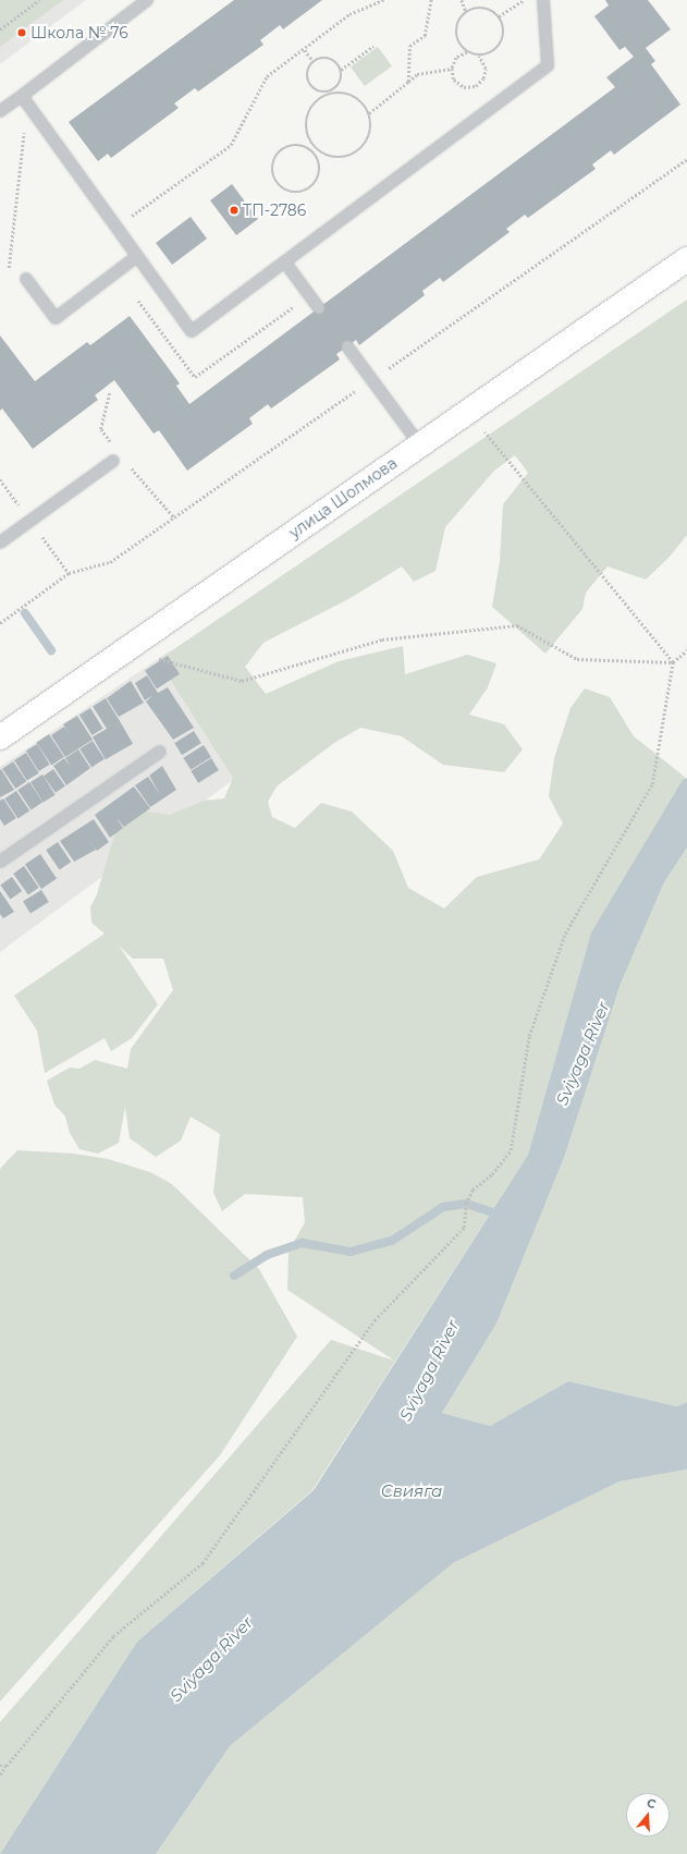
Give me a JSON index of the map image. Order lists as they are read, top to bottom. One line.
{"streets":{"street":["улица Шолмова"]},"water":["Sviyaga River","Свияга"],"places":["Школа № 76","ТП-2786"],"north":"top"}
